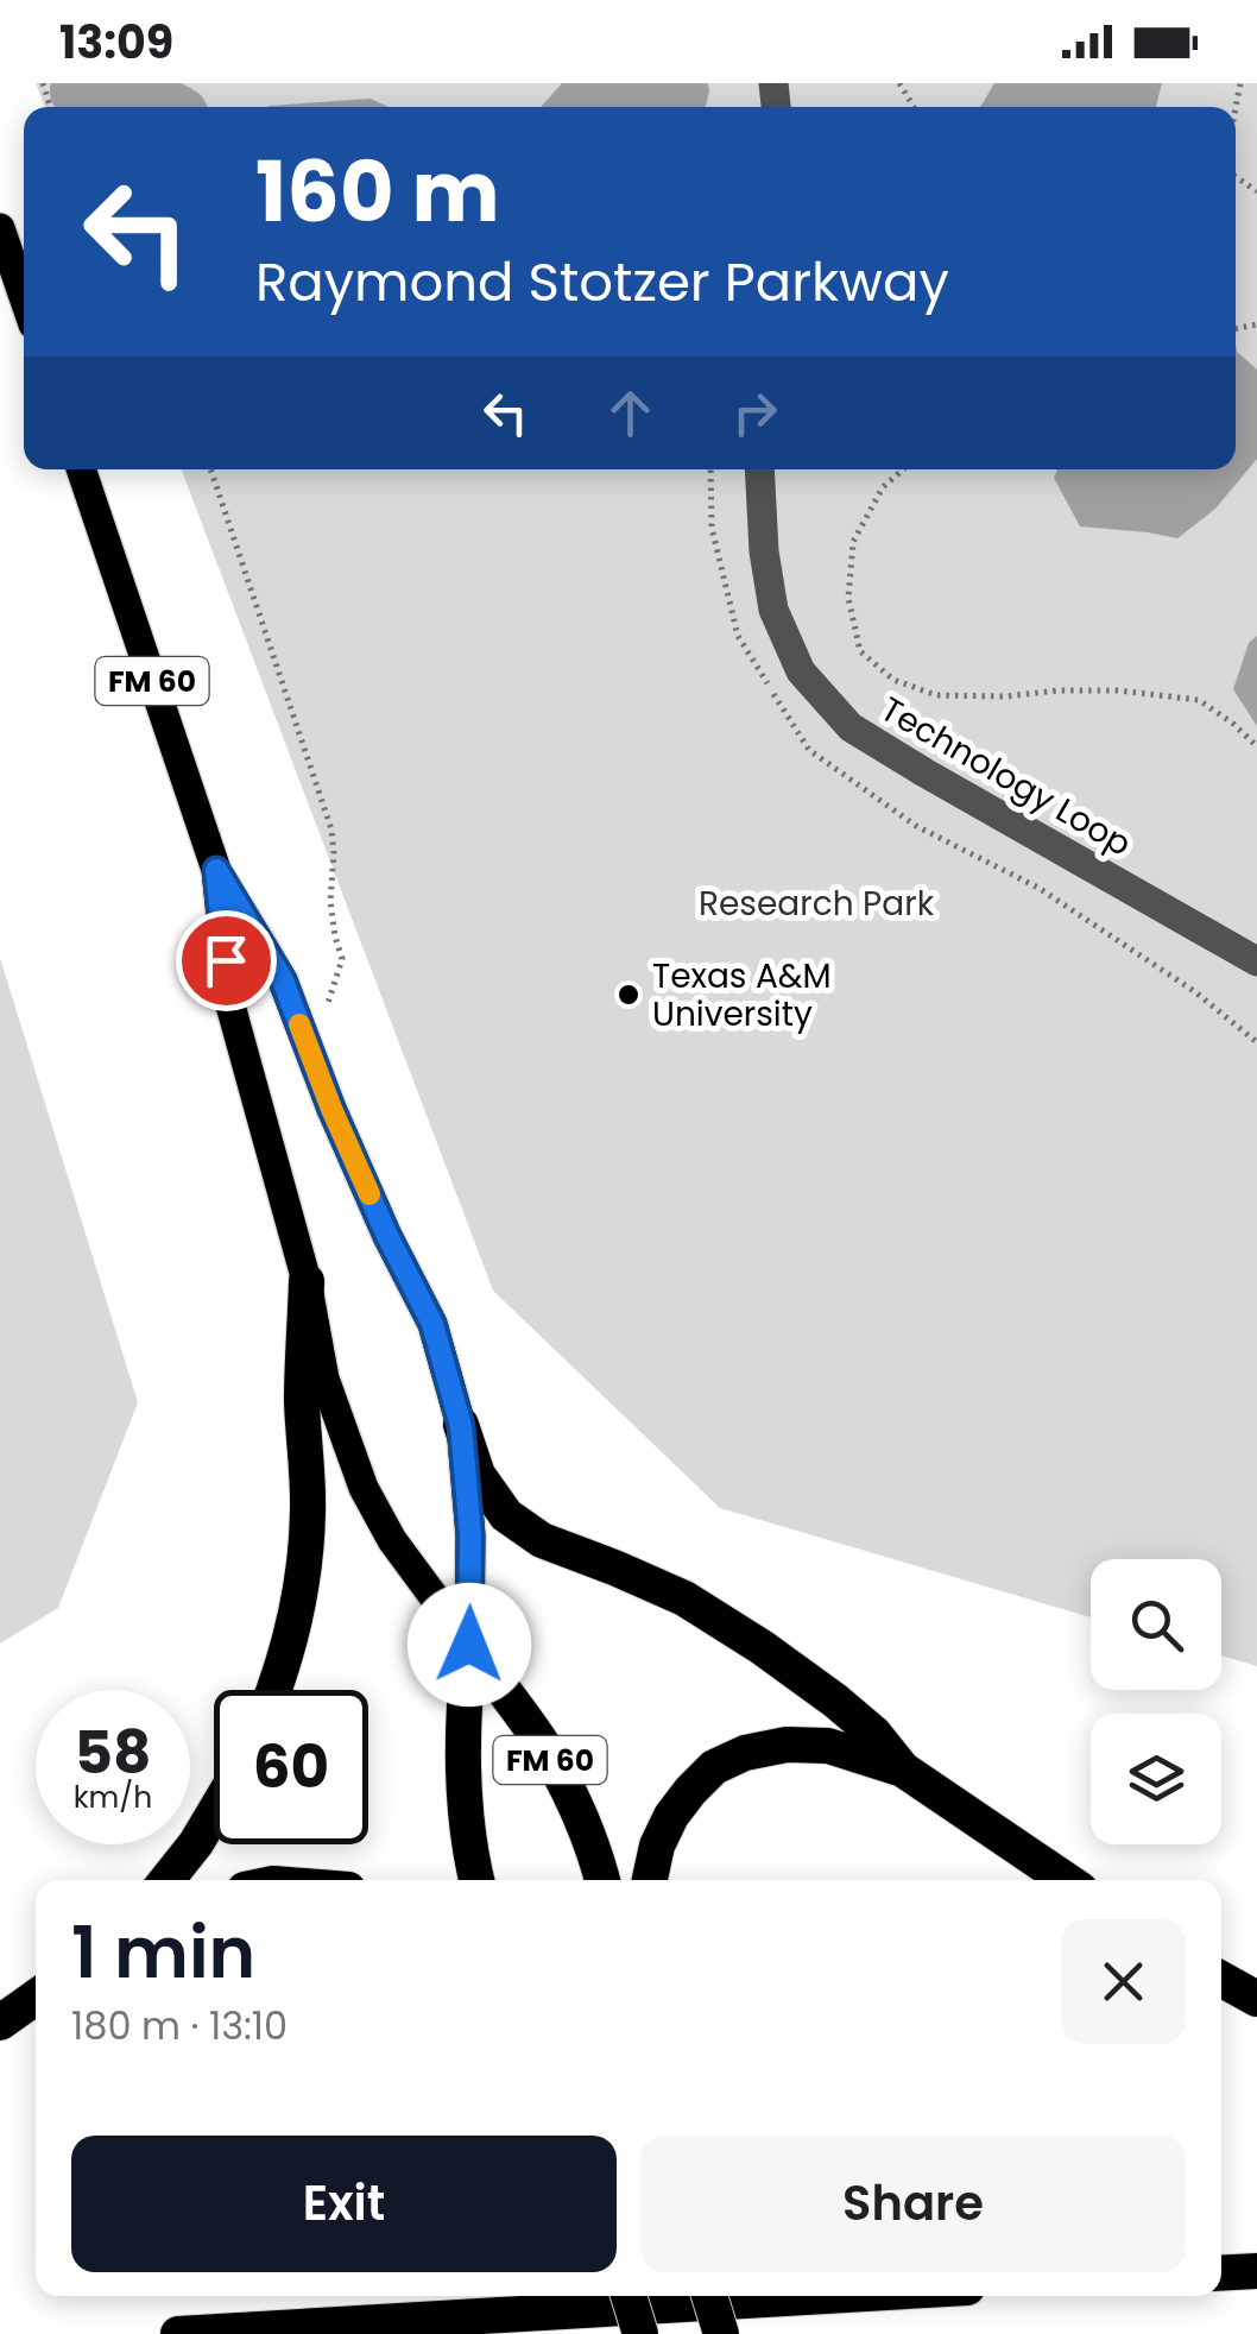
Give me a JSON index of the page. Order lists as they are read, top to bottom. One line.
{"streets":{"highway":["FM 60"],"street":["Technology Loop"]},"parks":["Research Park"],"places":["Texas A&M University"],"page":{"status":"13:09","turn":["160 m","Raymond Stotzer Parkway"],"speed":"58 km/h","limit":"60","heading":["1 min","180 m · 13:10"],"buttons":["Exit","Share"]}}
